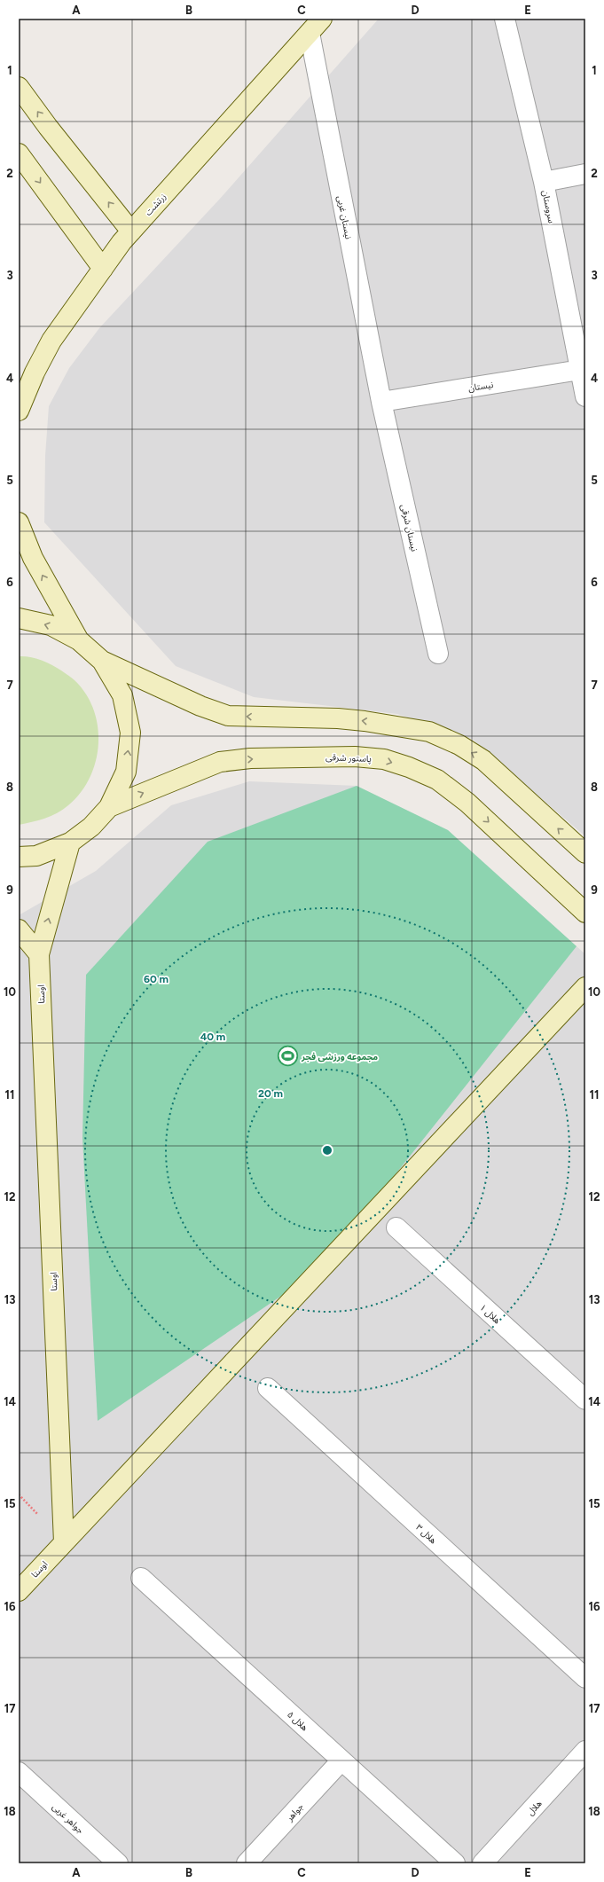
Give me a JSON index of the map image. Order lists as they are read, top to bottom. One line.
{"streets":{"main road":["زرتشت","پاستور شرقی","اوستا"],"street":["سروستان","نیستان غربی","نیستان","نیستان شرقی","هلال ۱","هلال ۳","هلال ۵","هلال","جواهر","جواهر غربی"]},"crossings":[["زرتشت","نیستان غربی"],["سروستان","نیستان"],["نیستان غربی","نیستان"],["نیستان غربی","نیستان شرقی"],["نیستان","نیستان شرقی"],["هلال ۵","جواهر"]],"places":{"sports":["مجموعه ورزشی فجر"]},"grid":{"columns":["A","B","C","D","E"],"rows":["1","2","3","4","5","6","7","8","9","10","11","12","13","14","15","16","17","18"]},"rings":["60 m","40 m","20 m"]}
